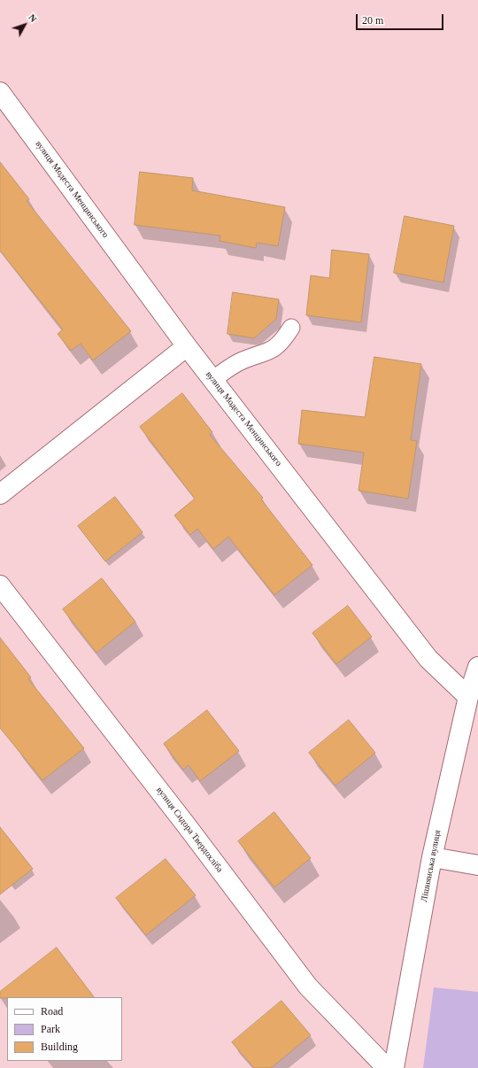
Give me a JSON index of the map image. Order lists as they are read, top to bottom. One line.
{"streets":{"street":["вулиця Модеста Менцинського","вулиця Сидора Твердохліба","Лішнянська вулиця"]},"crossings":[["вулиця Модеста Менцинського","Лішнянська вулиця"]],"legend":["Road","Park","Building"],"scale_bar":"20 m","north":"top right"}
